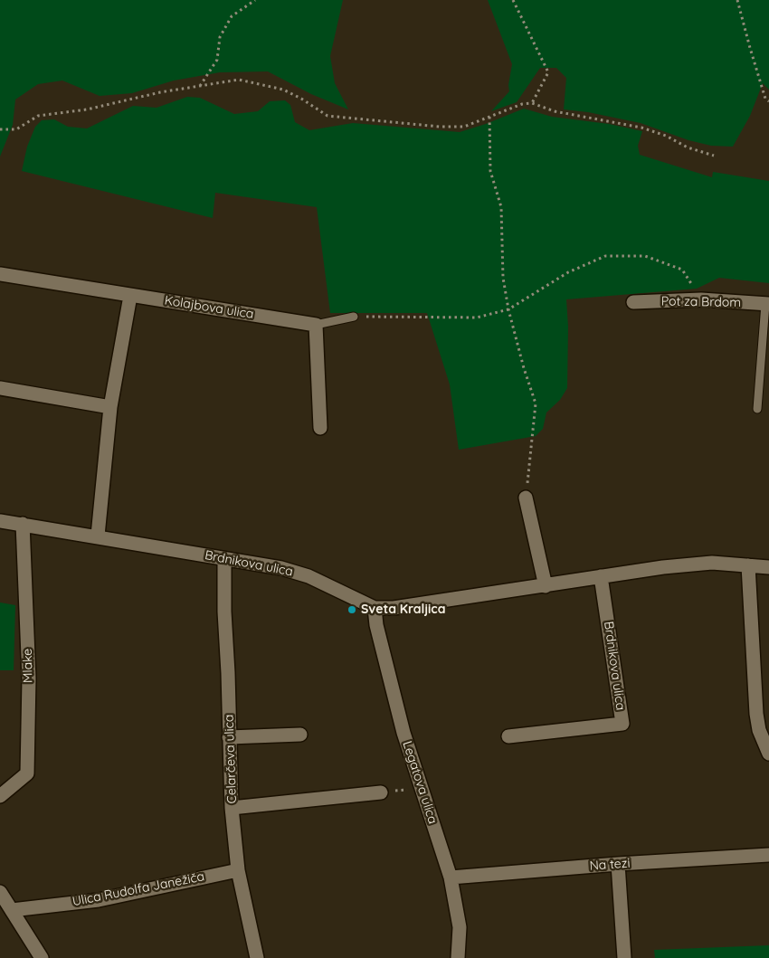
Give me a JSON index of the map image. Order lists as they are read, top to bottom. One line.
{"streets":{"street":["Pot za Brdom","Kolajbova ulica","Brdnikova ulica","Mlake","Celarčeva ulica","Legatova ulica","Na tezi","Ulica Rudolfa Janežiča"]},"crossings":[["Brdnikova ulica","Mlake"],["Brdnikova ulica","Celarčeva ulica"],["Brdnikova ulica","Legatova ulica"],["Celarčeva ulica","Ulica Rudolfa Janežiča"],["Legatova ulica","Na tezi"]],"places":["Sveta Kraljica"]}
